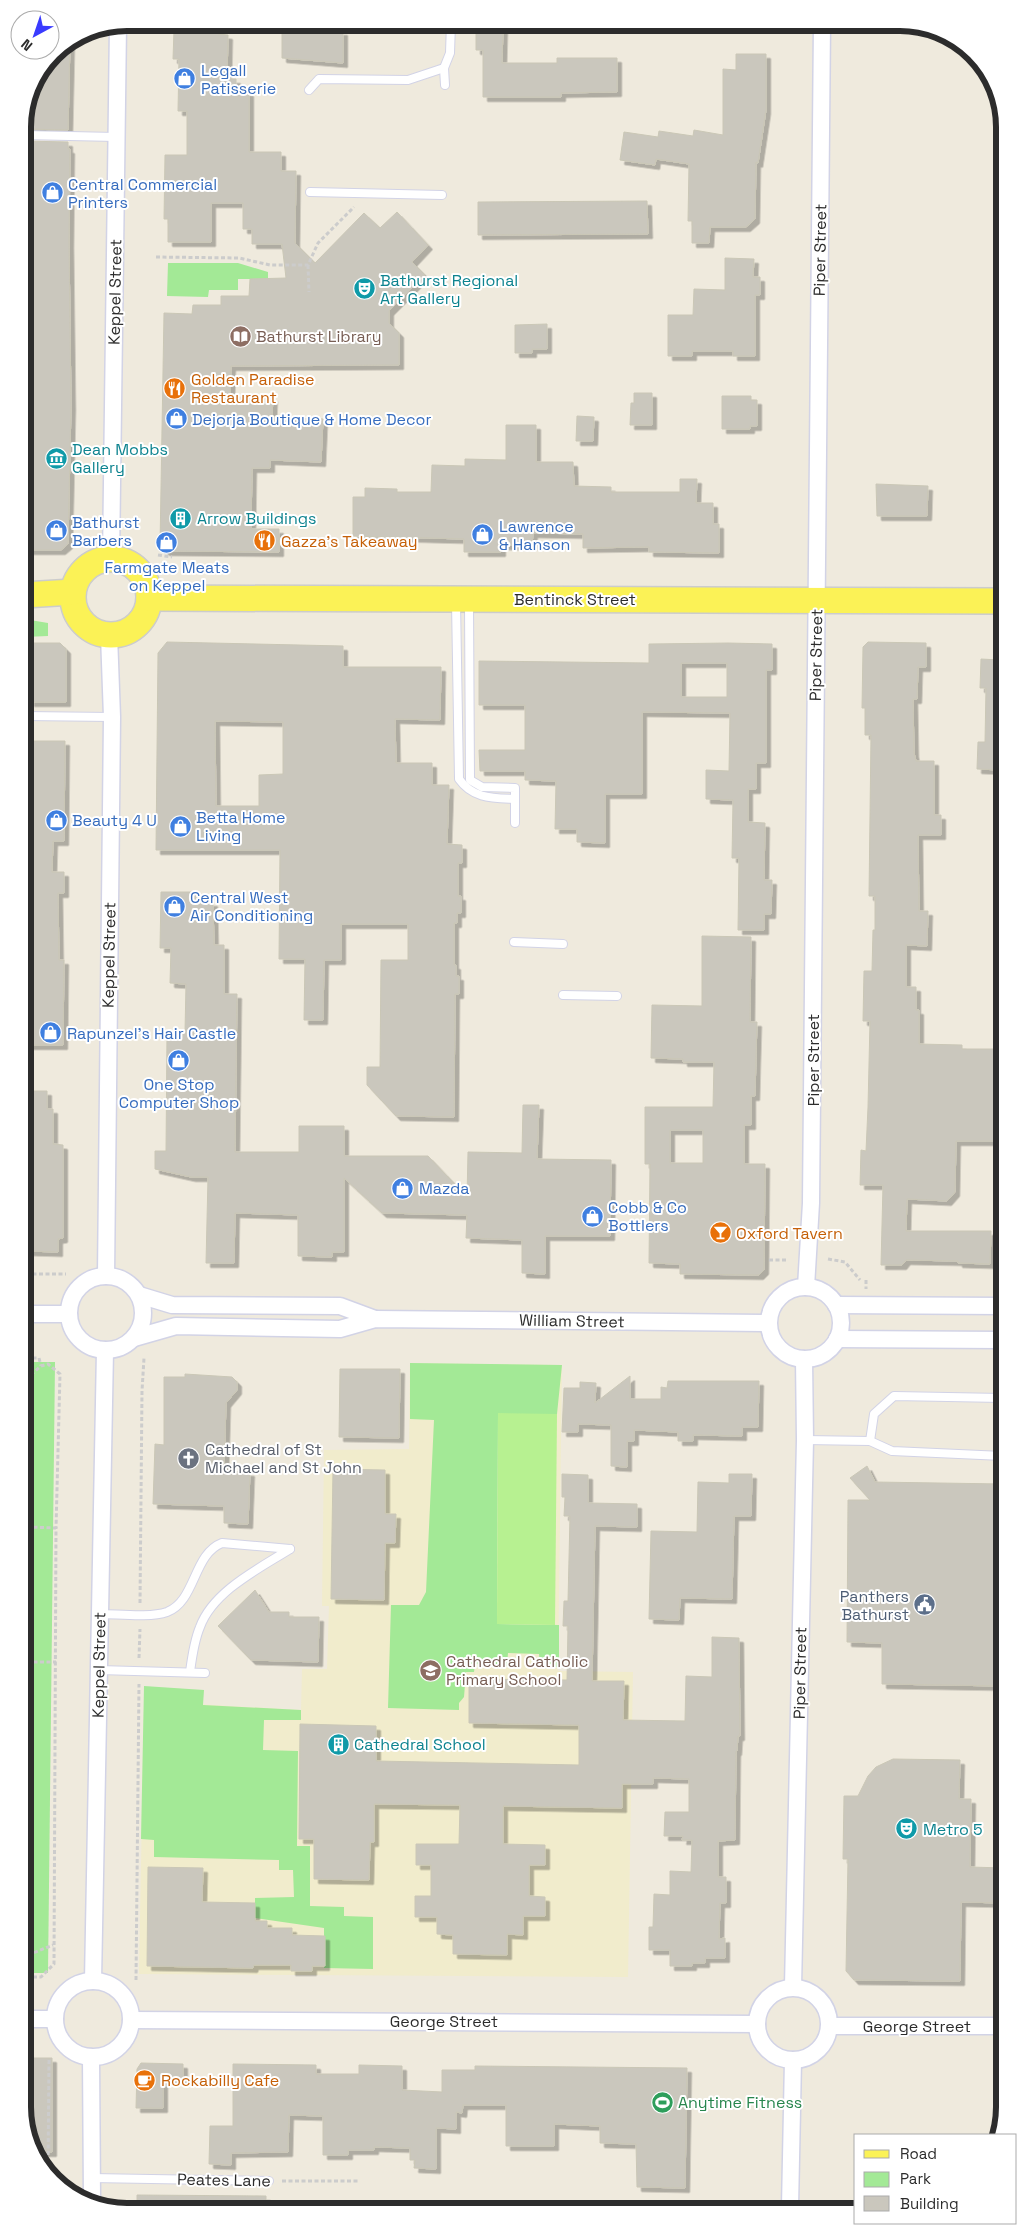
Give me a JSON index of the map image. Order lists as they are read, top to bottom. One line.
{"streets":{"main road":["Bentinck Street"],"street":["Piper Street","Keppel Street","William Street","George Street"],"lane":["Peates Lane"]},"crossings":[["Piper Street","Bentinck Street"],["Piper Street","William Street"],["Piper Street","George Street"],["Keppel Street","Bentinck Street"],["Keppel Street","William Street"],["Keppel Street","George Street"]],"places":{"shop":["Legall Patisserie","Central Commercial Printers","Dejorja Boutique & Home Decor","Bathurst Barbers","Lawrence & Hanson","Farmgate Meats on Keppel","Beauty 4 U","Betta Home Living","Central West Air Conditioning","Rapunzel's Hair Castle","One Stop Computer Shop","Mazda","Cobb & Co Bottlers"],"theatre":["Bathurst Regional Art Gallery","Metro 5"],"library":["Bathurst Library"],"restaurant":["Golden Paradise Restaurant","Gazza's Takeaway"],"museum":["Dean Mobbs Gallery"],"building":["Arrow Buildings","Cathedral School"],"bar":["Oxford Tavern"],"church":["Cathedral of St Michael and St John"],"public building":["Panthers Bathurst"],"school or university":["Cathedral Catholic Primary School"],"cafe":["Rockabilly Cafe"],"sports":["Anytime Fitness"]},"legend":["Road","Park","Building"],"north":"bottom left"}
